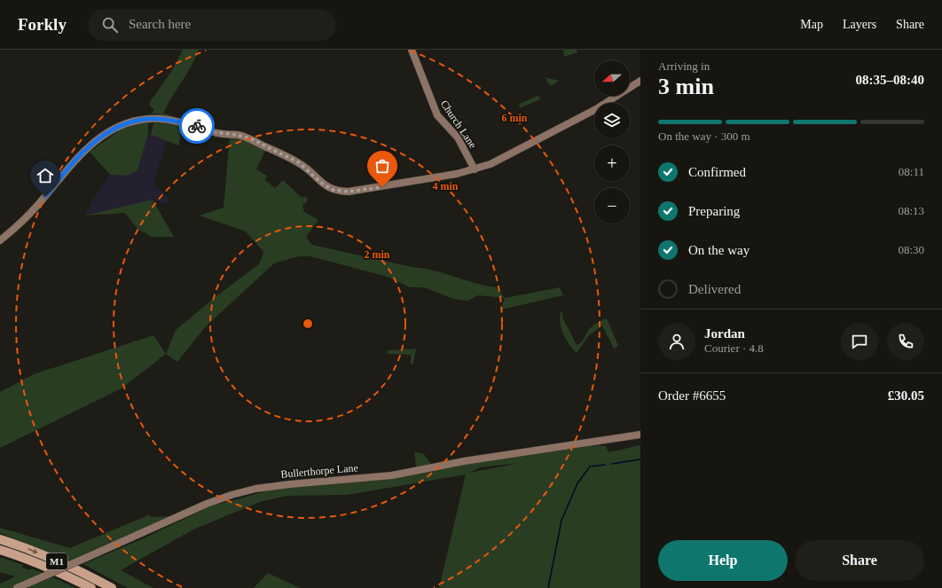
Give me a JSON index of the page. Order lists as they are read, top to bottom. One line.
{"streets":{"highway":["M1"],"street":["Church Lane","Bullerthorpe Lane"]},"north":"left","page":{"header":"Forkly","search":"Search here","nav":["Map","Layers","Share"],"heading":["3 min","Arriving in","08:35–08:40"],"panel":["Jordan","Courier · 4.8","Order #6655","£30.05"],"map_buttons":["+","−"],"bar":"On the way · 300 m","list":[["Confirmed","08:11"],["Preparing","08:13"],["On the way","08:30"],"Delivered"],"buttons":["Help","Share"]},"rings":["6 min","4 min","2 min"]}
